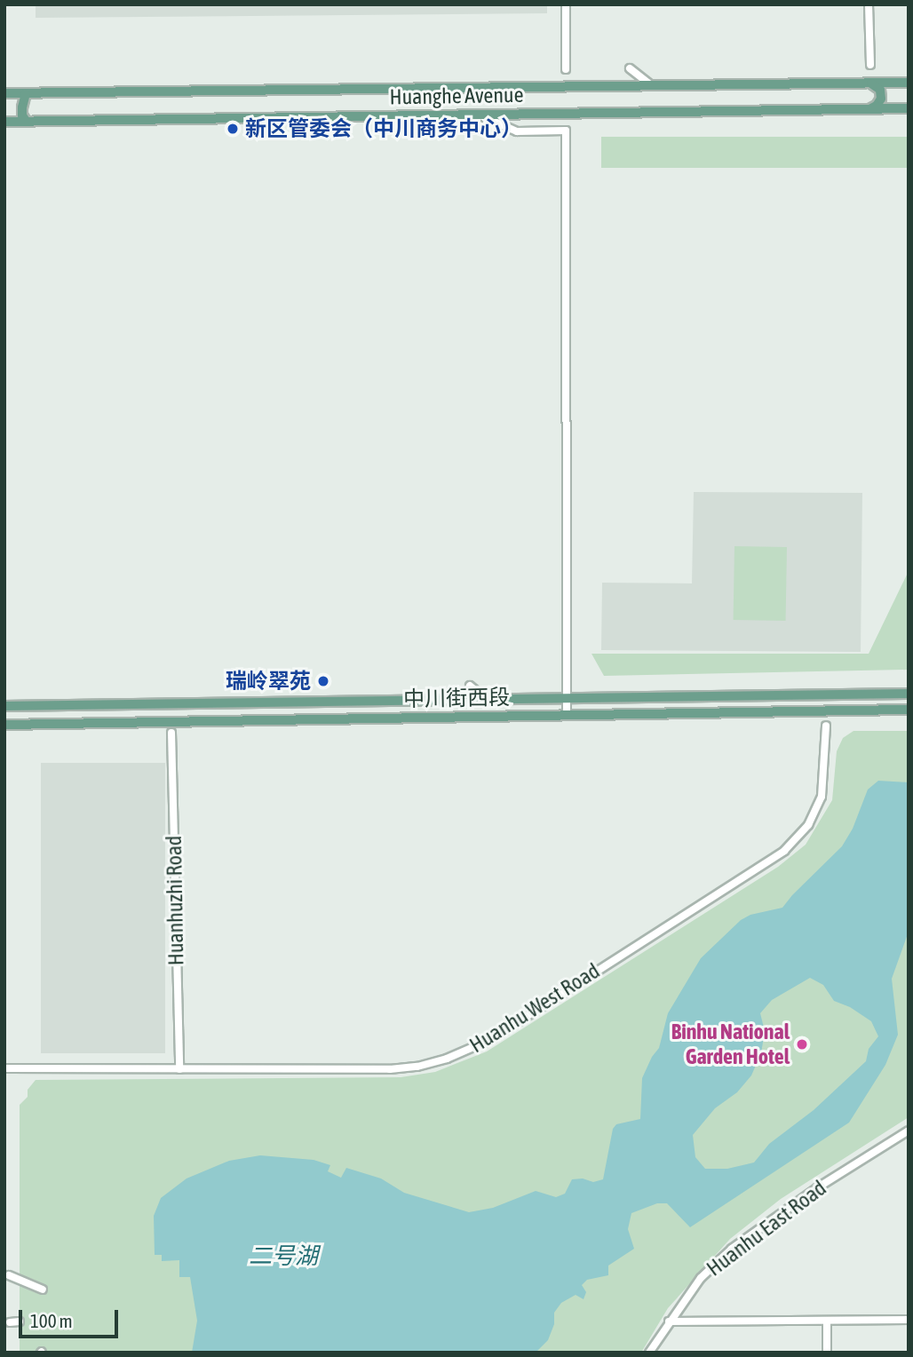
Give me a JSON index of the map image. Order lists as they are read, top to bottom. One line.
{"streets":{"main road":["Huanghe Avenue","中川街西段"],"street":["Huanhuzhi Road","Huanhu West Road","Huanhu East Road"]},"crossings":[["Huanhuzhi Road","Huanhu West Road"]],"water":["二号湖"],"places":["新区管委会（中川商务中心）","瑞岭翠苑","Binhu National Garden Hotel"],"scale_bar":"100 m"}
